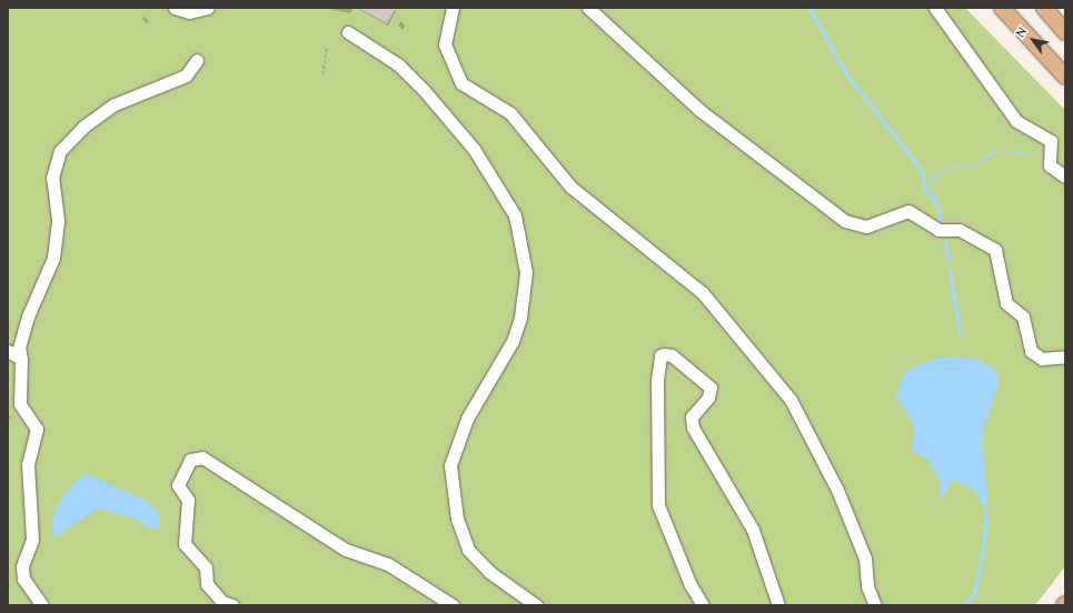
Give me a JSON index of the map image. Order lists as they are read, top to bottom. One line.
{"north":"top left"}
